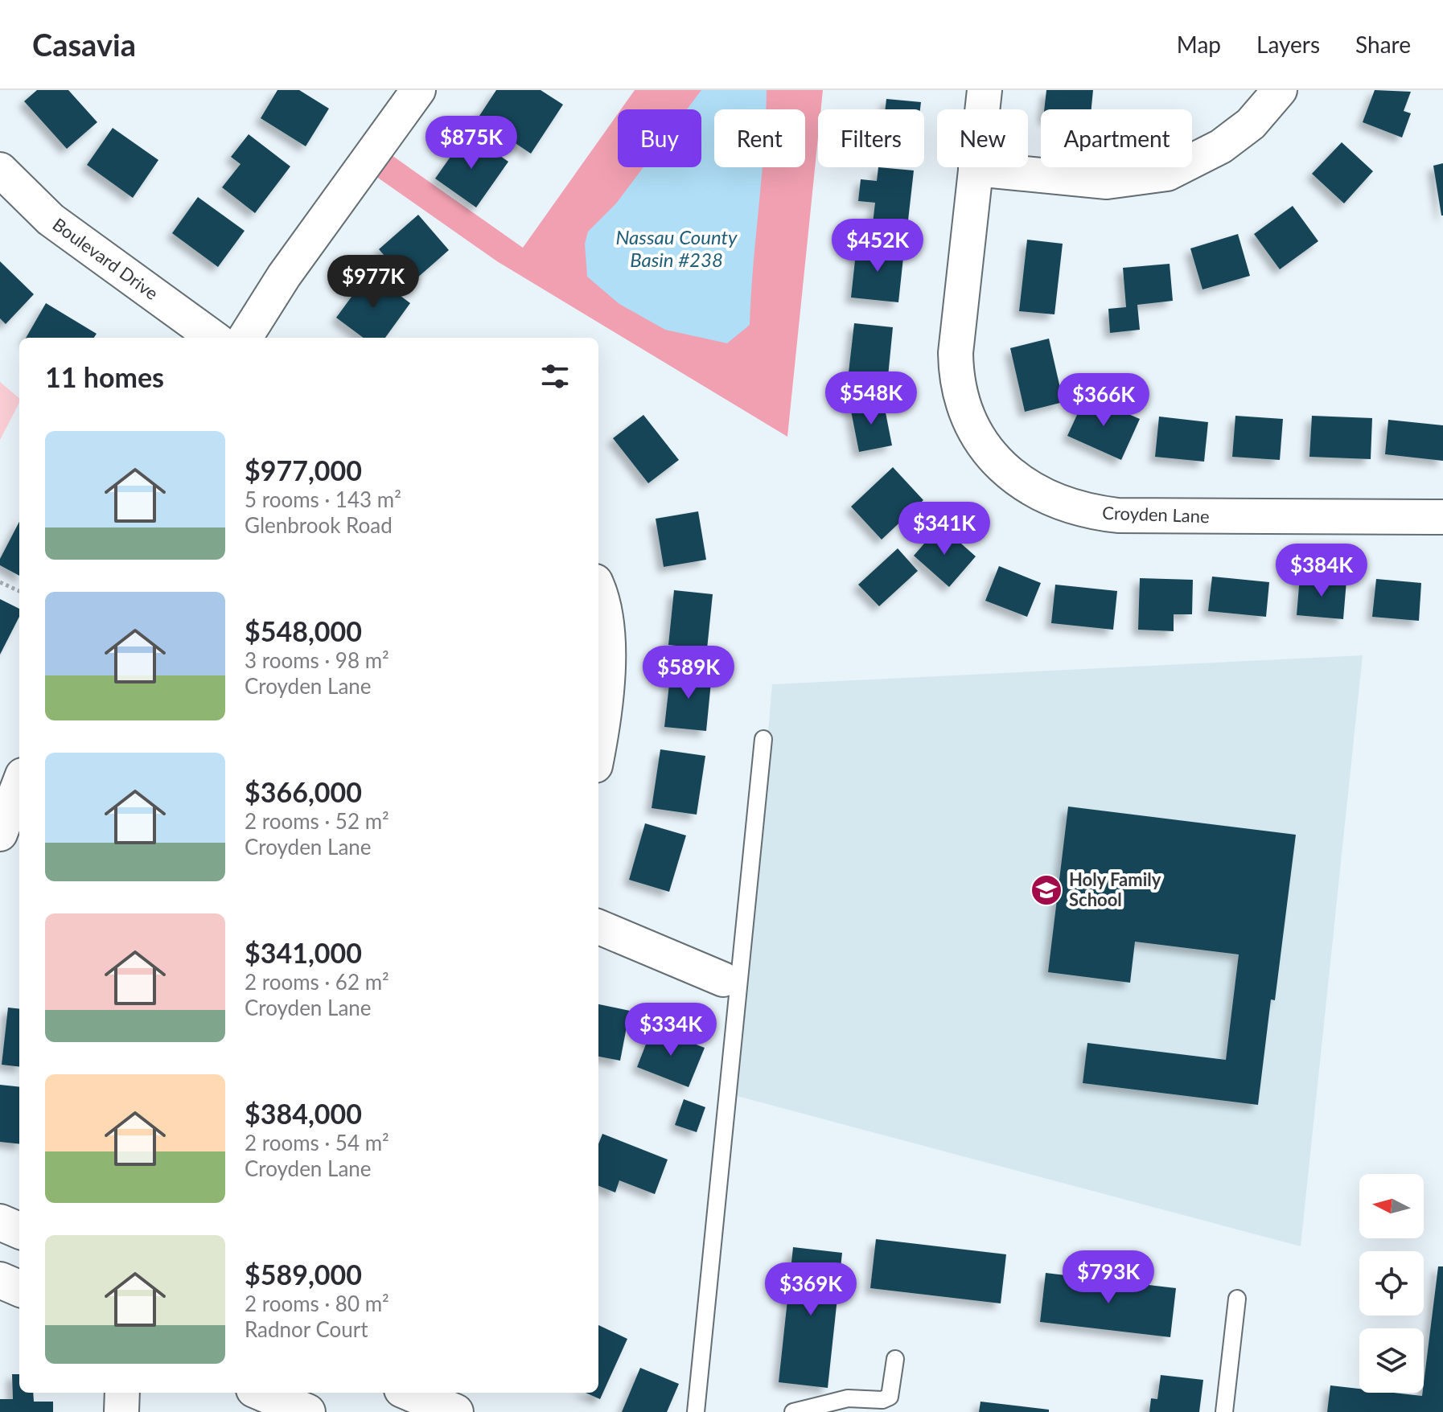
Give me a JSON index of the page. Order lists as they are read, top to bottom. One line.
{"streets":{"street":["Boulevard Drive","Croyden Lane"]},"water":["Nassau County Basin #238"],"places":{"school or university":["Holy Family School"]},"north":"left","page":{"header":"Casavia","nav":["Map","Layers","Share"],"chip":["Buy","Rent","Filters","New","Apartment"],"price":["$875K","$452K","$977K","$548K","$366K","$341K","$384K","$589K","$334K","$793K","$369K"],"heading":"11 homes","list":[{"name":"$977,000","note":"5 rooms · 143 m² · Glenbrook Road"},{"name":"$548,000","note":"3 rooms · 98 m² · Croyden Lane"},{"name":"$366,000","note":"2 rooms · 52 m² · Croyden Lane"},{"name":"$341,000","note":"2 rooms · 62 m² · Croyden Lane"},{"name":"$384,000","note":"2 rooms · 54 m² · Croyden Lane"},{"name":"$589,000","note":"2 rooms · 80 m² · Radnor Court"}]}}
